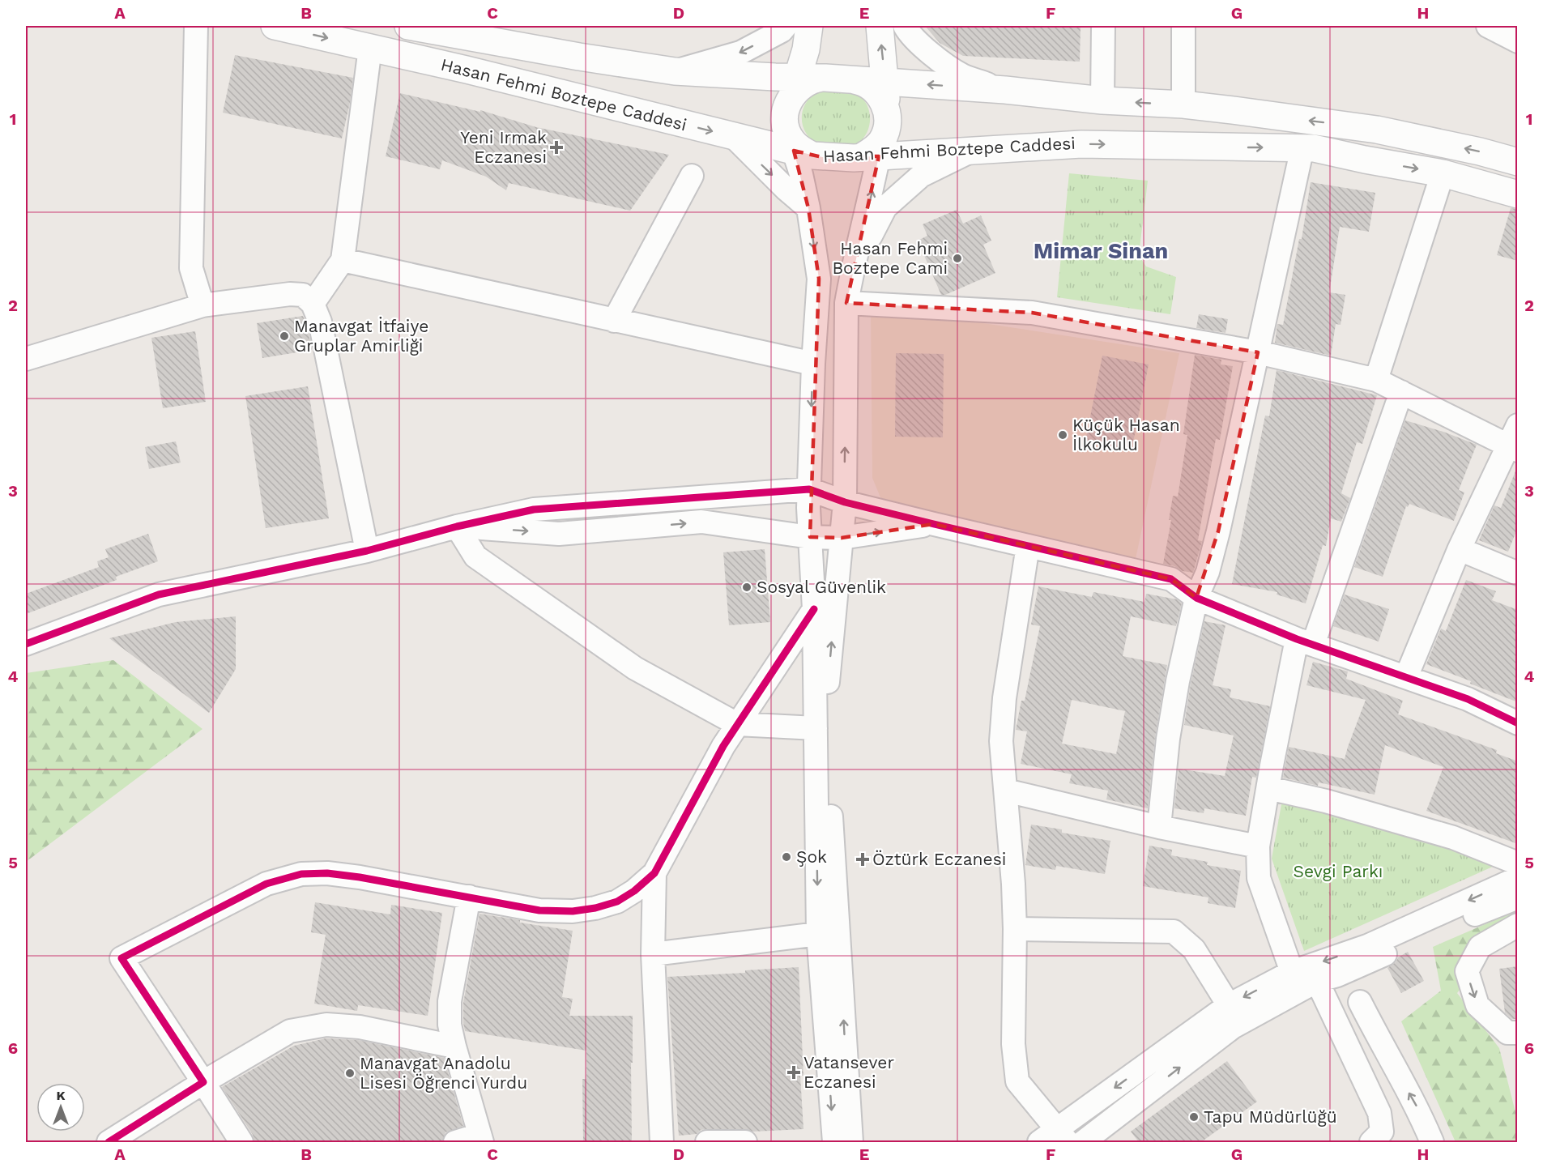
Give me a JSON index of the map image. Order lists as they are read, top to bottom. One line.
{"streets":{"main road":["Hasan Fehmi Boztepe Caddesi"]},"districts":["Mimar Sinan"],"parks":["Sevgi Parkı"],"places":{"health":["Yeni Irmak Eczanesi","Öztürk Eczanesi","Vatansever Eczanesi"],"other":["Hasan Fehmi Boztepe Cami","Manavgat İtfaiye Gruplar Amirliği","Küçük Hasan İlkokulu","Sosyal Güvenlik","Şok","Manavgat Anadolu Lisesi Öğrenci Yurdu","Tapu Müdürlüğü"]},"north":"top","grid":{"columns":["A","B","C","D","E","F","G","H"],"rows":["1","2","3","4","5","6"]}}
